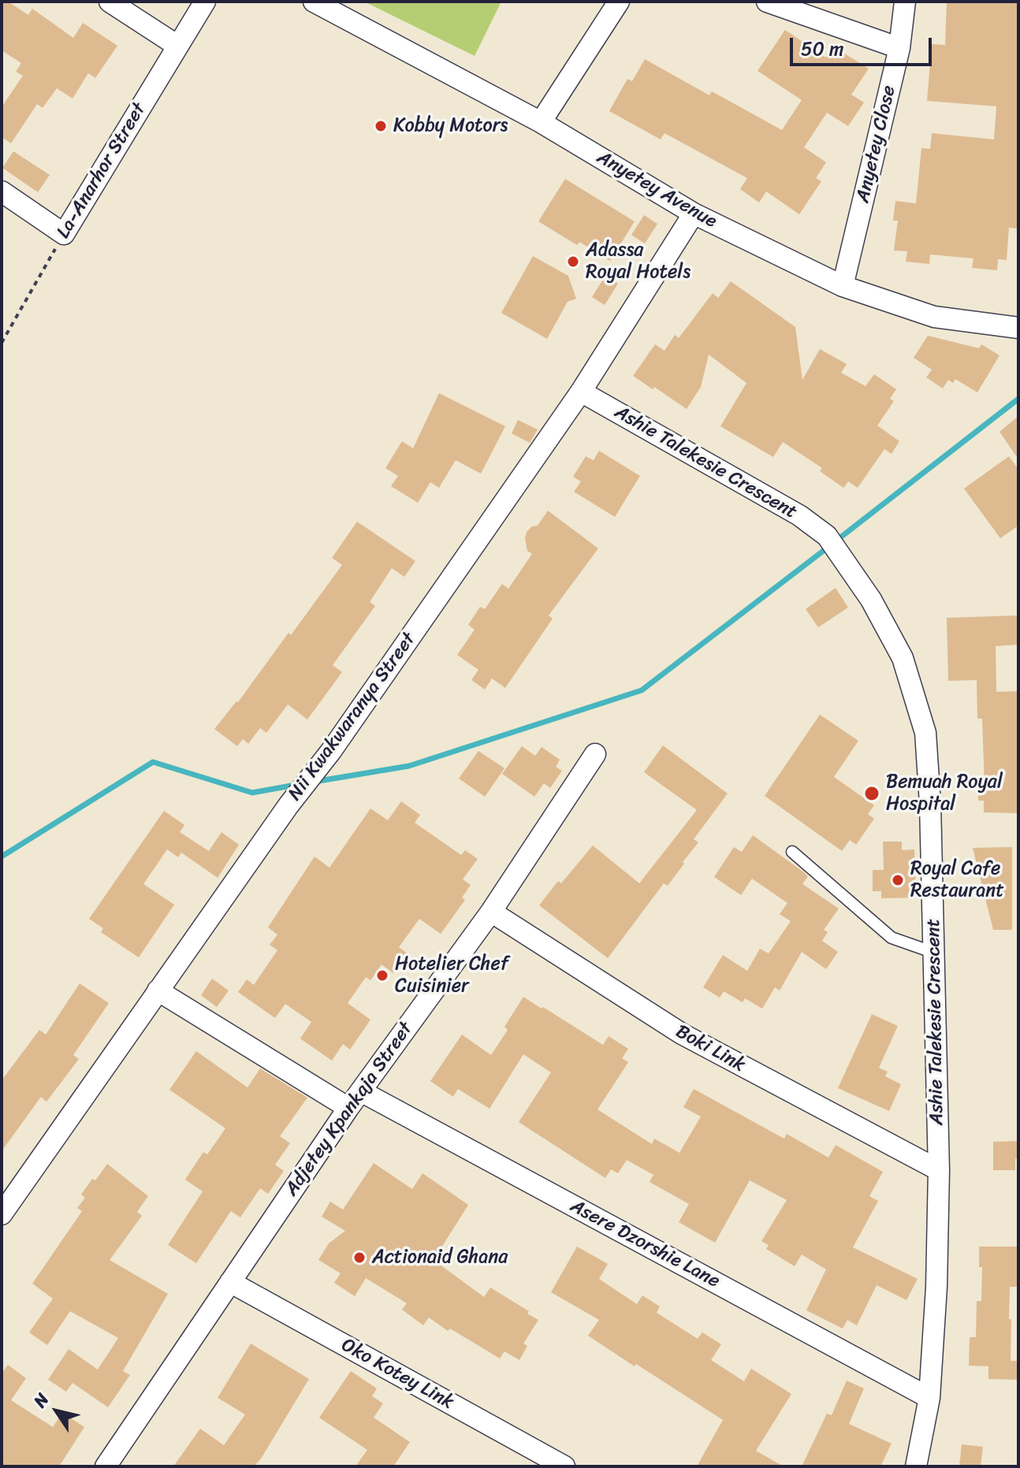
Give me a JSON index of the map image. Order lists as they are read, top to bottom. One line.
{"streets":{"street":["Anyetey Close","La-Anarhor Street","Anyetey Avenue","Ashie Talekesie Crescent","Nii Kwakwaranya Street","Boki Link","Adjetey Kpankaja Street","Asere Dzorshie Lane","Oko Kotey Link"]},"crossings":[["Anyetey Close","Anyetey Avenue"],["Anyetey Avenue","Nii Kwakwaranya Street"],["Ashie Talekesie Crescent","Nii Kwakwaranya Street"],["Ashie Talekesie Crescent","Boki Link"],["Ashie Talekesie Crescent","Asere Dzorshie Lane"],["Nii Kwakwaranya Street","Asere Dzorshie Lane"],["Boki Link","Adjetey Kpankaja Street"],["Adjetey Kpankaja Street","Asere Dzorshie Lane"],["Adjetey Kpankaja Street","Oko Kotey Link"]],"places":["Kobby Motors","Adassa Royal Hotels","Bemuah Royal Hospital","Royal Cafe Restaurant","Hotelier Chef Cuisinier","Actionaid Ghana"],"scale_bar":"50 m","north":"top left"}
